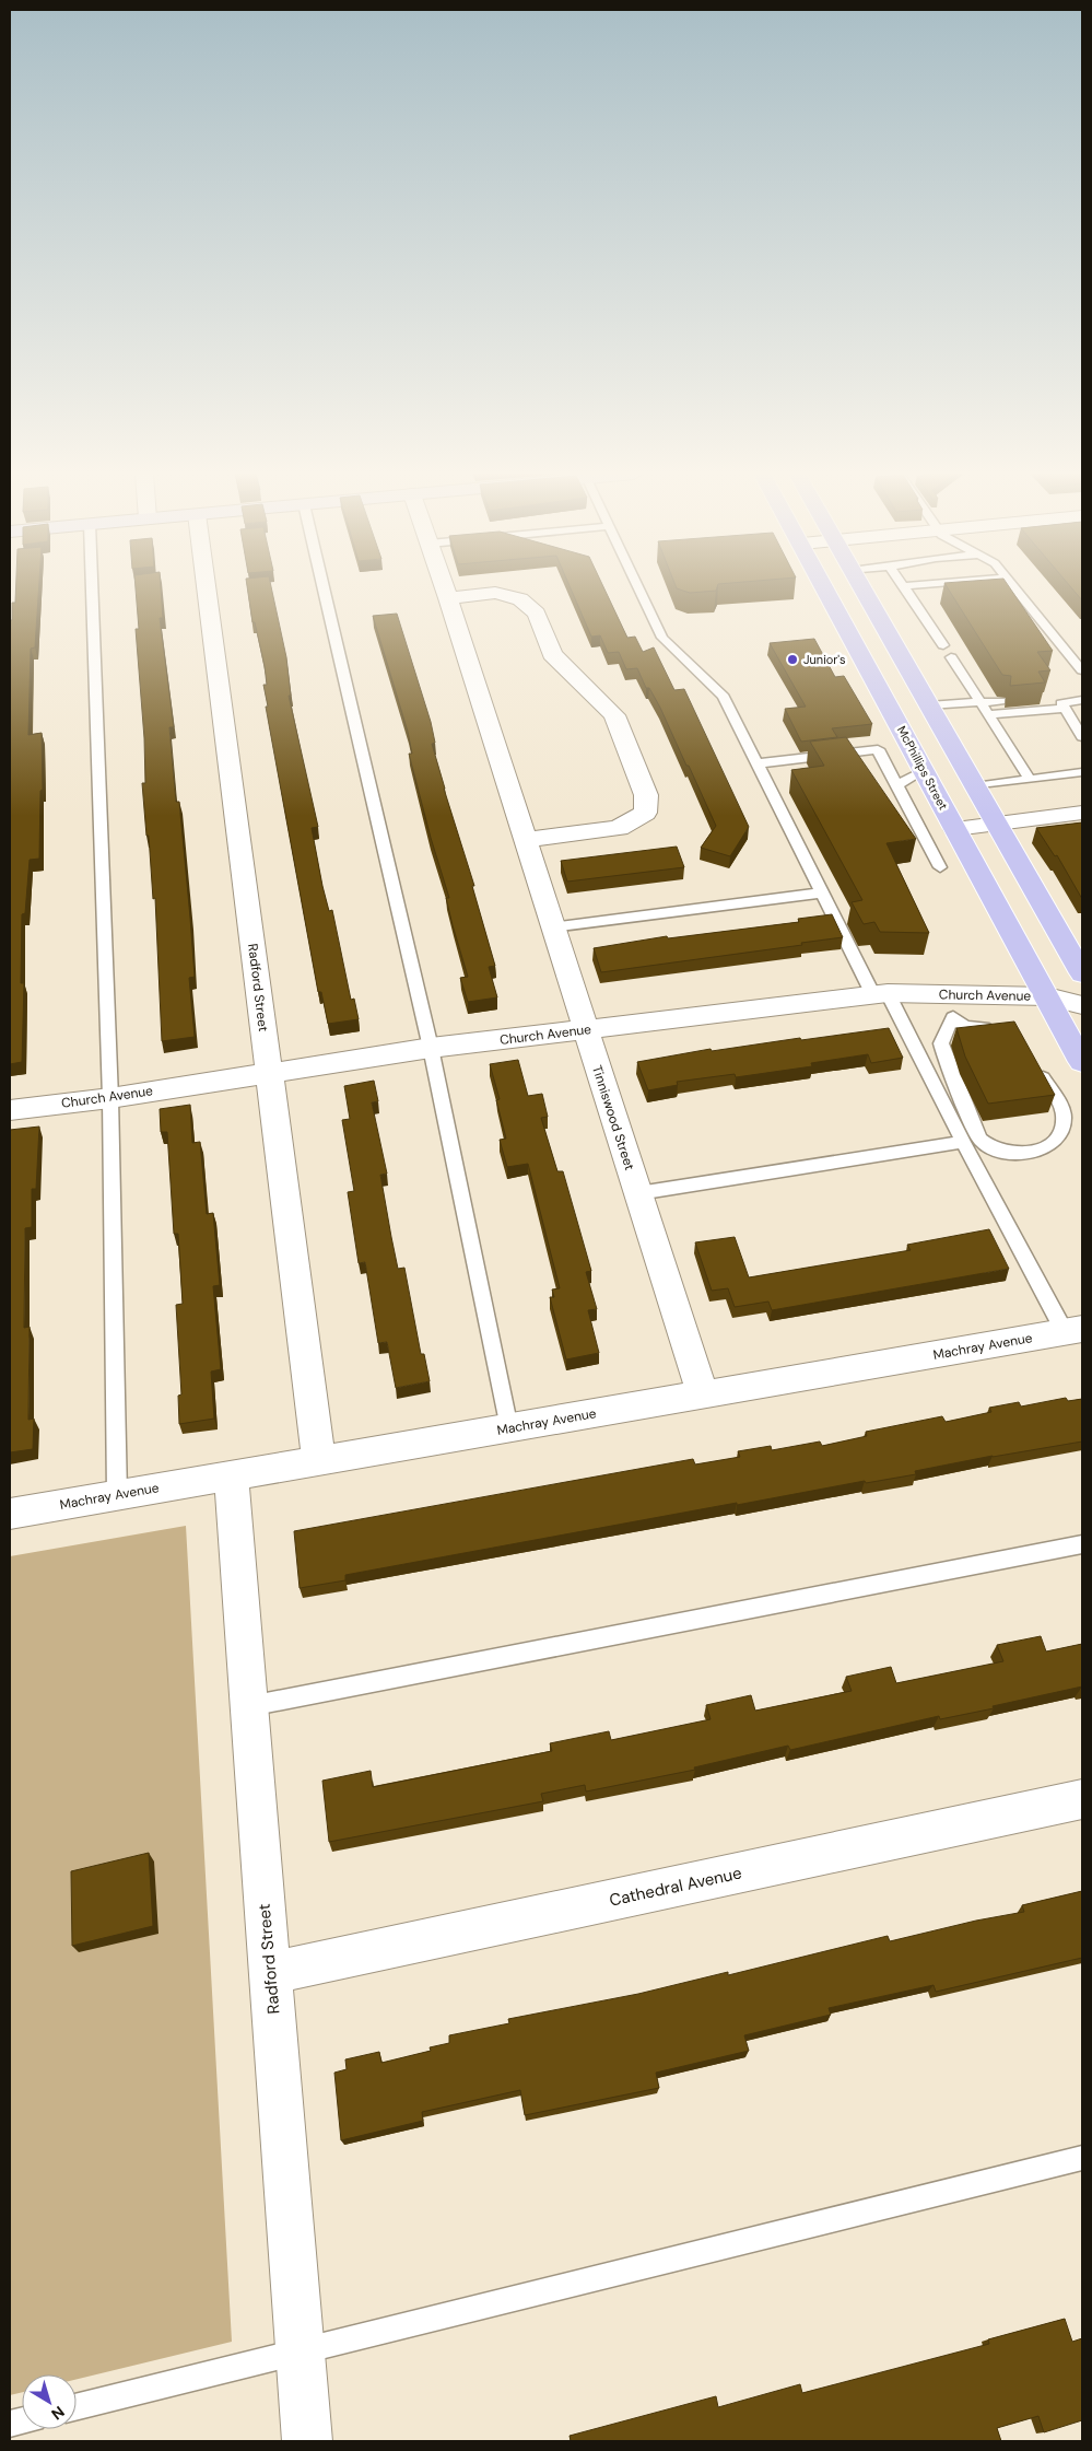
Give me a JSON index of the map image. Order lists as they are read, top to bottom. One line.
{"streets":{"main road":["McPhillips Street"],"street":["Radford Street","Church Avenue","Tinniswood Street","Machray Avenue","Cathedral Avenue"]},"crossings":[["McPhillips Street","Church Avenue"],["Radford Street","Church Avenue"],["Radford Street","Machray Avenue"],["Radford Street","Cathedral Avenue"],["Church Avenue","Tinniswood Street"],["Tinniswood Street","Machray Avenue"]],"places":["Junior's"],"north":"bottom right"}
